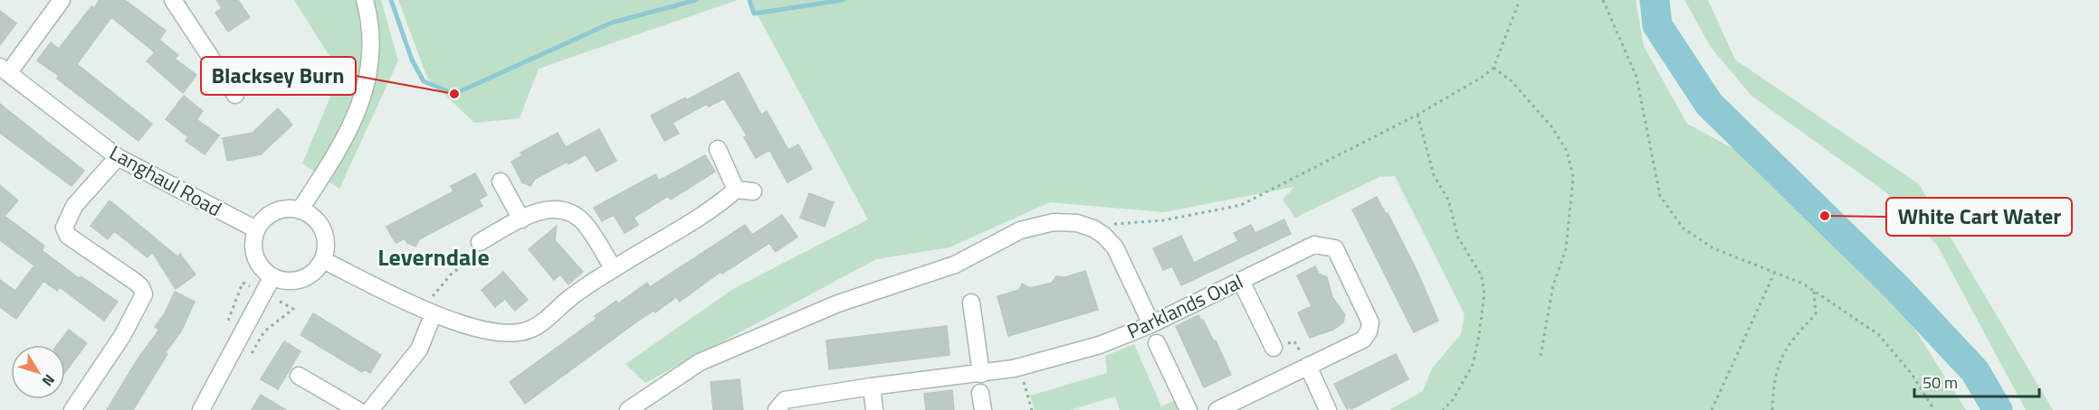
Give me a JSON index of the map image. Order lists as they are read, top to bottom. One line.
{"streets":{"street":["Langhaul Road","Parklands Oval"]},"districts":["Leverndale"],"places":["Blacksey Burn","White Cart Water"],"scale_bar":"50 m","north":"bottom right"}
